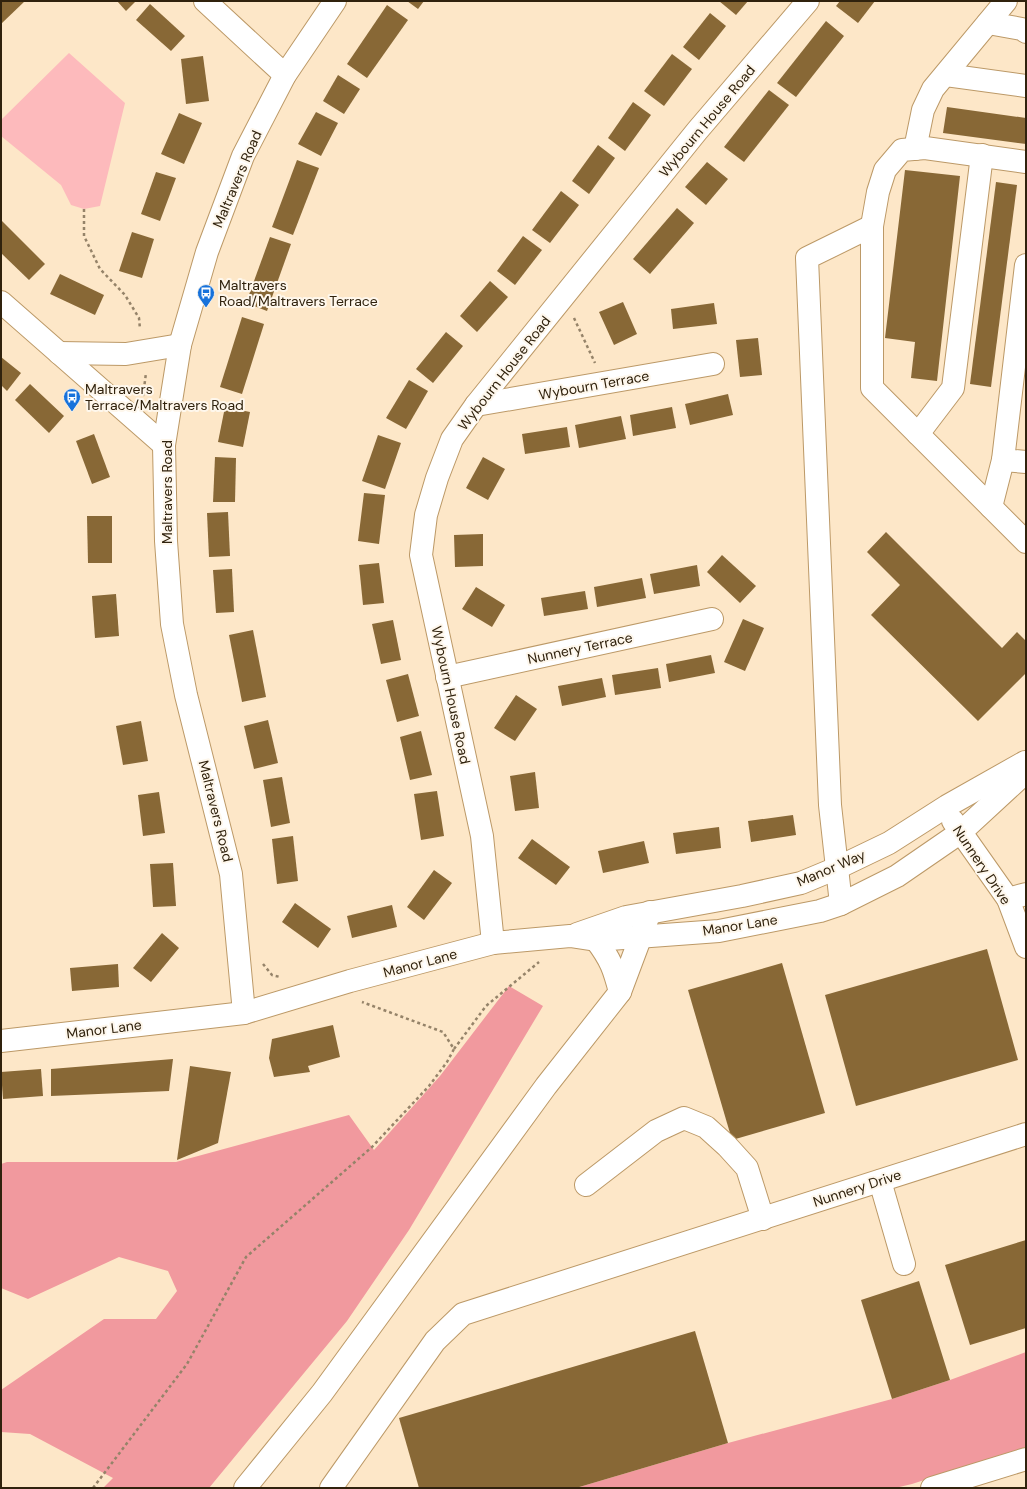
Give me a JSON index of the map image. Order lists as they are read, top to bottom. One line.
{"streets":{"main road":["Wybourn House Road","Maltravers Road","Wybourn Terrace","Nunnery Terrace","Nunnery Drive","Manor Way","Manor Lane"]},"crossings":[["Wybourn House Road","Wybourn Terrace"],["Wybourn House Road","Nunnery Terrace"],["Wybourn House Road","Manor Lane"],["Maltravers Road","Manor Lane"],["Nunnery Drive","Manor Way"],["Manor Way","Manor Lane"]],"places":{"bus stop":["Maltravers Road/Maltravers Terrace","Maltravers Terrace/Maltravers Road"]}}
